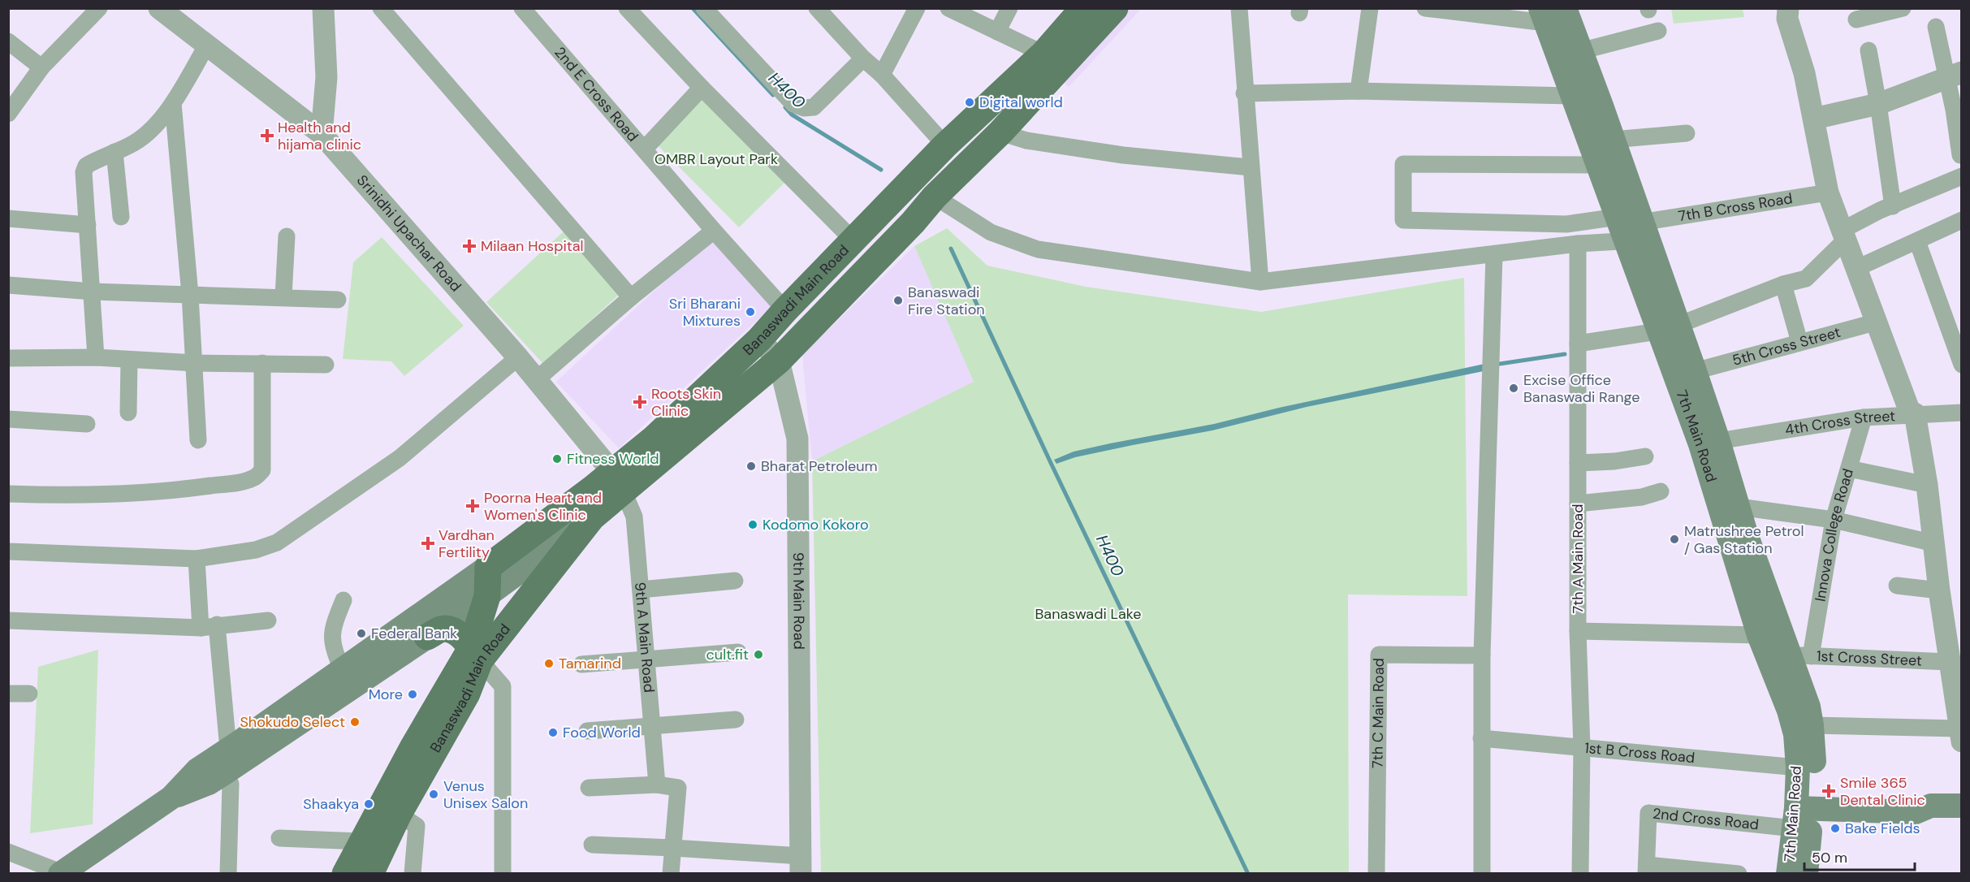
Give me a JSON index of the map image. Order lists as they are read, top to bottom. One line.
{"streets":{"main road":["Banaswadi Main Road","7th Main Road"],"street":["2nd E Cross Road","7th B Cross Road","Srinidhi Upachar Road","5th Cross Street","4th Cross Street","Innova College Road","7th A Main Road","9th Main Road","9th A Main Road","1st Cross Street","7th C Main Road","1st B Cross Road","2nd Cross Road"]},"crossings":[["2nd E Cross Road","Banaswadi Main Road"],["7th B Cross Road","Banaswadi Main Road"],["7th B Cross Road","7th Main Road"],["7th B Cross Road","7th A Main Road"],["Srinidhi Upachar Road","Banaswadi Main Road"],["Srinidhi Upachar Road","9th A Main Road"],["Banaswadi Main Road","9th Main Road"],["Banaswadi Main Road","9th A Main Road"],["5th Cross Street","7th Main Road"],["4th Cross Street","7th Main Road"],["4th Cross Street","Innova College Road"],["7th Main Road","Innova College Road"],["7th Main Road","1st Cross Street"],["7th Main Road","1st B Cross Road"],["7th Main Road","2nd Cross Road"],["Innova College Road","1st Cross Street"],["7th A Main Road","1st B Cross Road"]],"water":["H400"],"parks":["OMBR Layout Park","Banaswadi Lake"],"places":{"other":["Digital world","Banaswadi Fire Station","Sri Bharani Mixtures","Excise Office Banaswadi Range","Fitness World","Bharat Petroleum","Kodomo Kokoro","Matrushree Petrol / Gas Station","Federal Bank","cult.fit","Tamarind","More","Shokudo Select","Food World","Venus Unisex Salon","Shaakya","Bake Fields"],"health":["Health and hijama clinic","Milaan Hospital","Roots Skin Clinic","Poorna Heart and Women's Clinic","Vardhan Fertility","Smile 365 Dental Clinic"]},"scale_bar":"50 m"}
